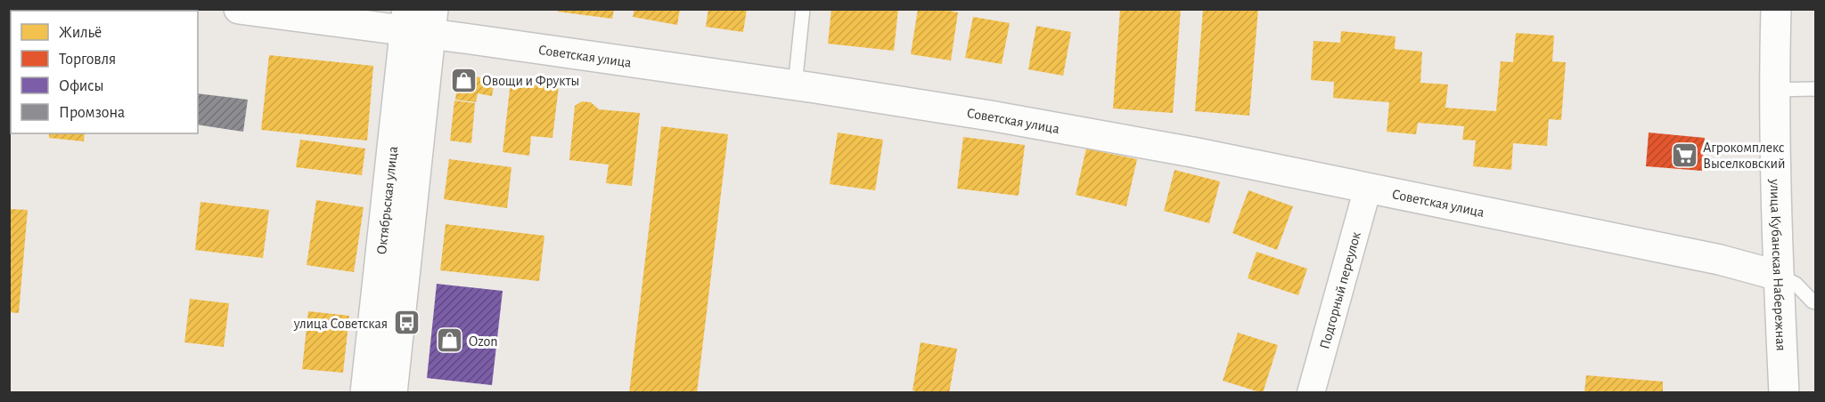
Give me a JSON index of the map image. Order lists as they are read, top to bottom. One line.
{"streets":{"street":["Советская улица","Октябрьская улица","улица Кубанская Набережная","Подгорный переулок"]},"crossings":[["Советская улица","Октябрьская улица"],["Советская улица","улица Кубанская Набережная"],["Советская улица","Подгорный переулок"]],"places":{"shop":["Овощи и Фрукты","Ozon"],"supermarket":["Агрокомплекс Выселковский"],"bus stop":["улица Советская"]},"legend":["Жильё","Торговля","Офисы","Промзона"]}
